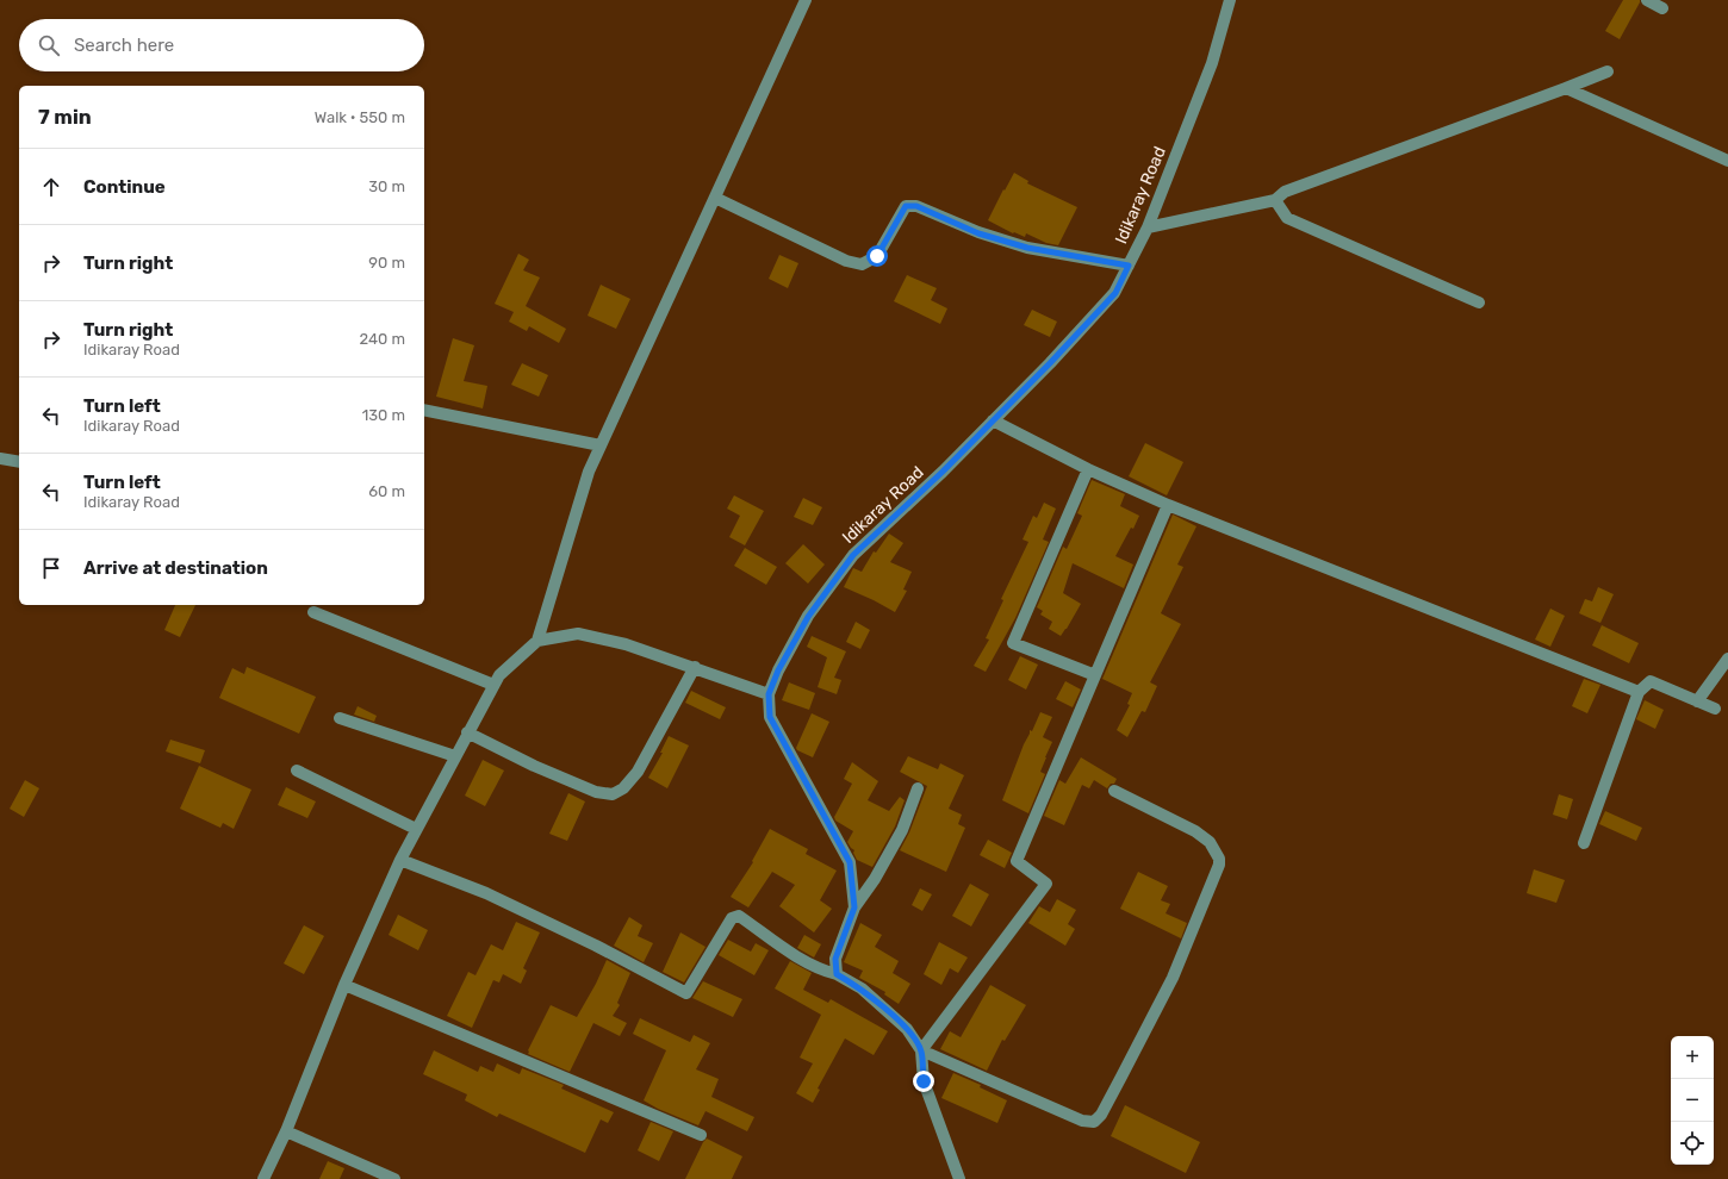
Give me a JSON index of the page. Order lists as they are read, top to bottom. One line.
{"streets":{"street":["Idikaray Road"]},"page":{"search":"Search here","heading":["7 min","Walk · 550 m"],"list":[["Continue","30 m"],["Turn right","90 m"],["Turn right","Idikaray Road","240 m"],["Turn left","Idikaray Road","130 m"],["Turn left","Idikaray Road","60 m"],"Arrive at destination"],"map_buttons":["+","−"]}}
